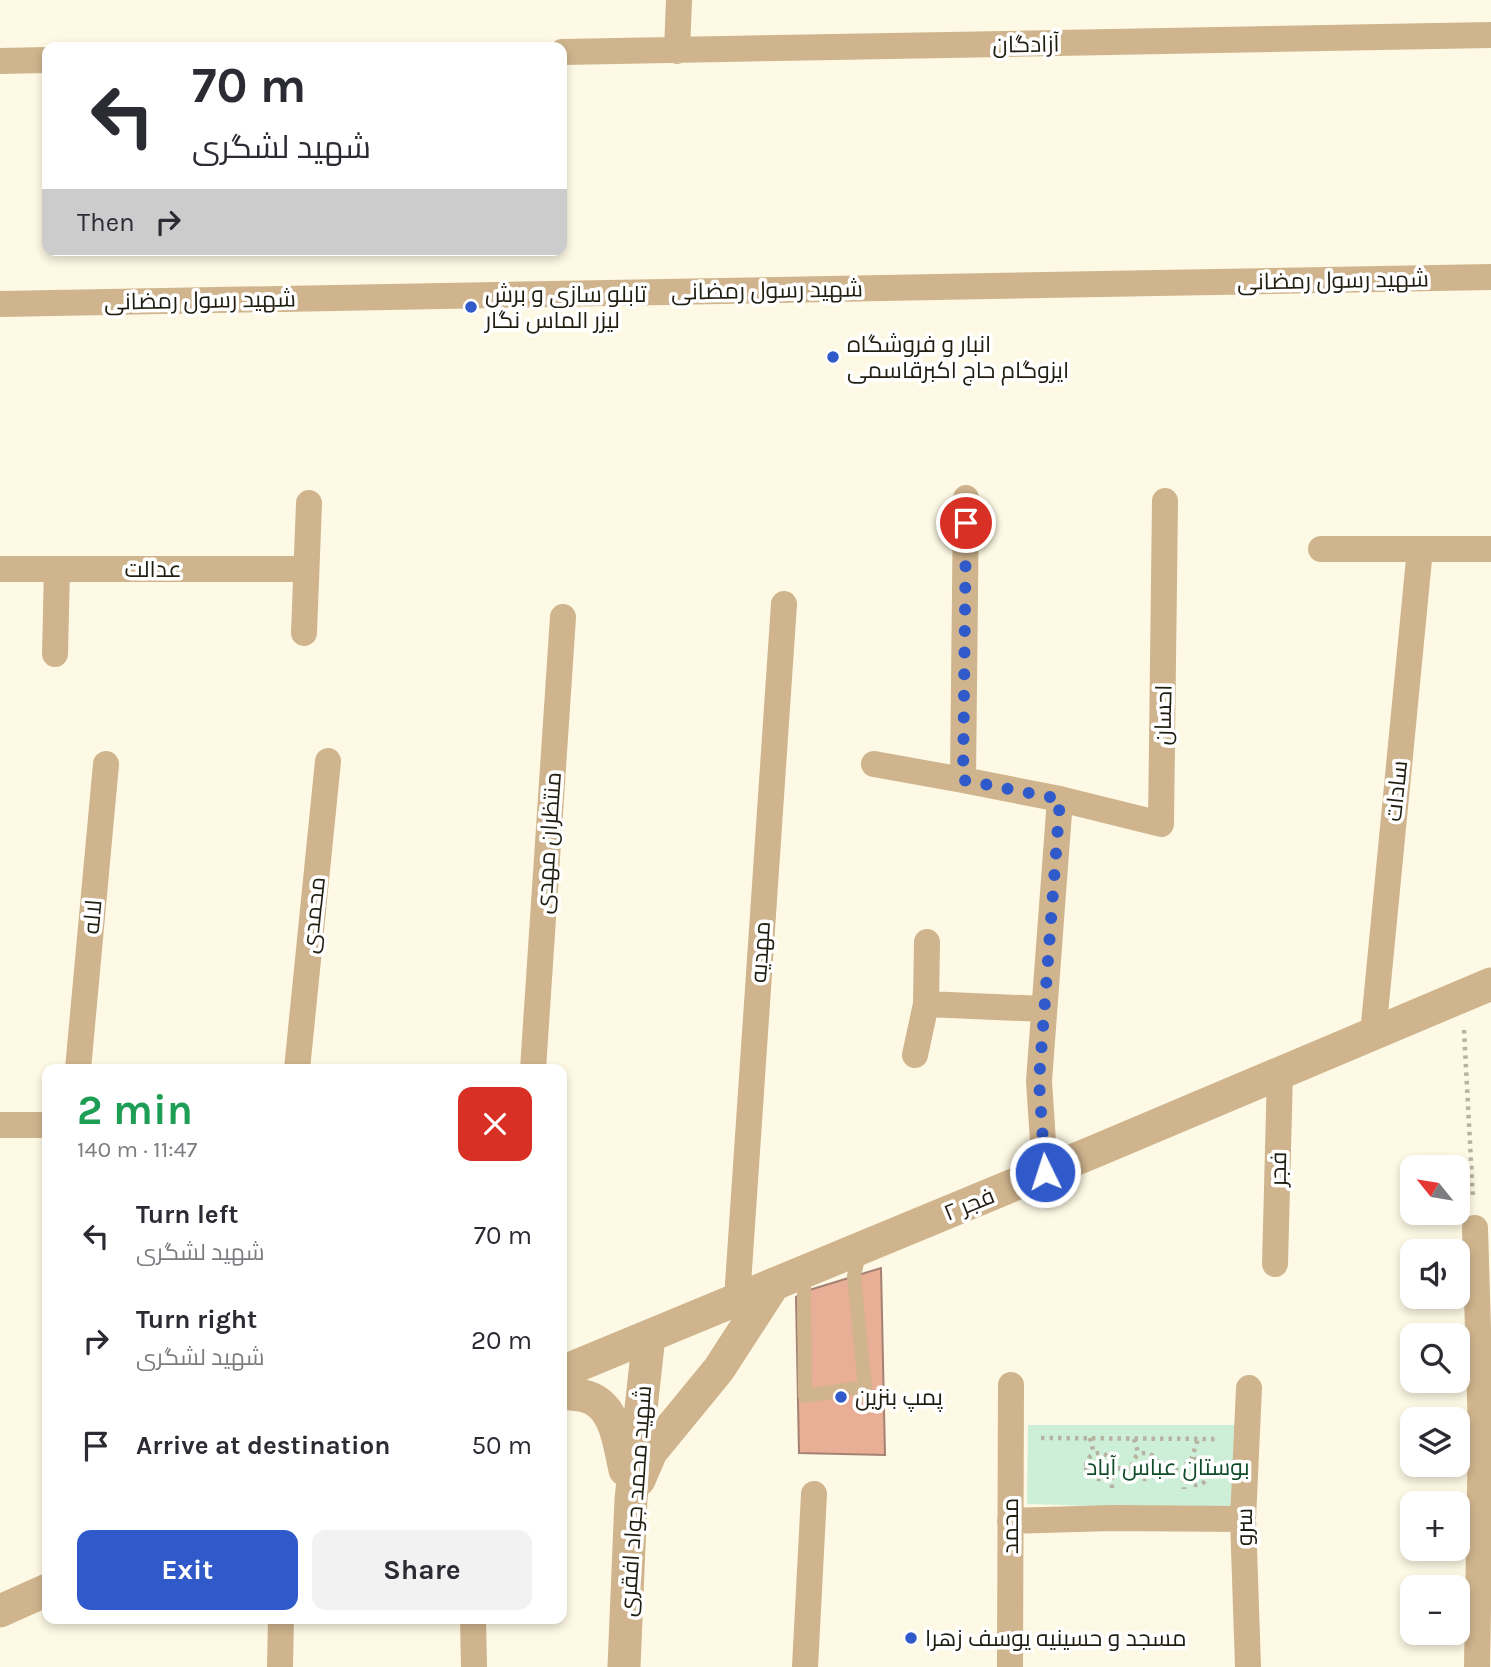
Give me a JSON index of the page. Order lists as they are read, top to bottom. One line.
{"streets":{"street":["آزادگان","شهید رسول رمضانی","عدالت","احسان","سادات","منتظران مهدی","محمدی","لاله","مهدیه","فجر","فجر ۲","شهید محمد جواد افقری","محمد","سرو"]},"crossings":[["سادات","فجر ۲"],["مهدیه","فجر ۲"],["فجر","فجر ۲"],["فجر ۲","شهید محمد جواد افقری"]],"parks":["بوستان عباس آباد"],"places":["تابلو سازی و برش لیزر الماس نگار","انبار و فروشگاه ایزوگام حاج اکبرقاسمی","پمپ بنزین","مسجد و حسینیه یوسف زهرا"],"north":"top left","page":{"turn":["70 m","شهید لشگری"],"then":"Then","heading":["2 min","140 m · 11:47"],"map_buttons":["+","−"],"list":[{"name":"Turn left","note":"شهید لشگری","value":"70 m"},{"name":"Turn right","note":"شهید لشگری","value":"20 m"},{"name":"Arrive at destination","value":"50 m"}],"buttons":["Exit","Share"]}}
